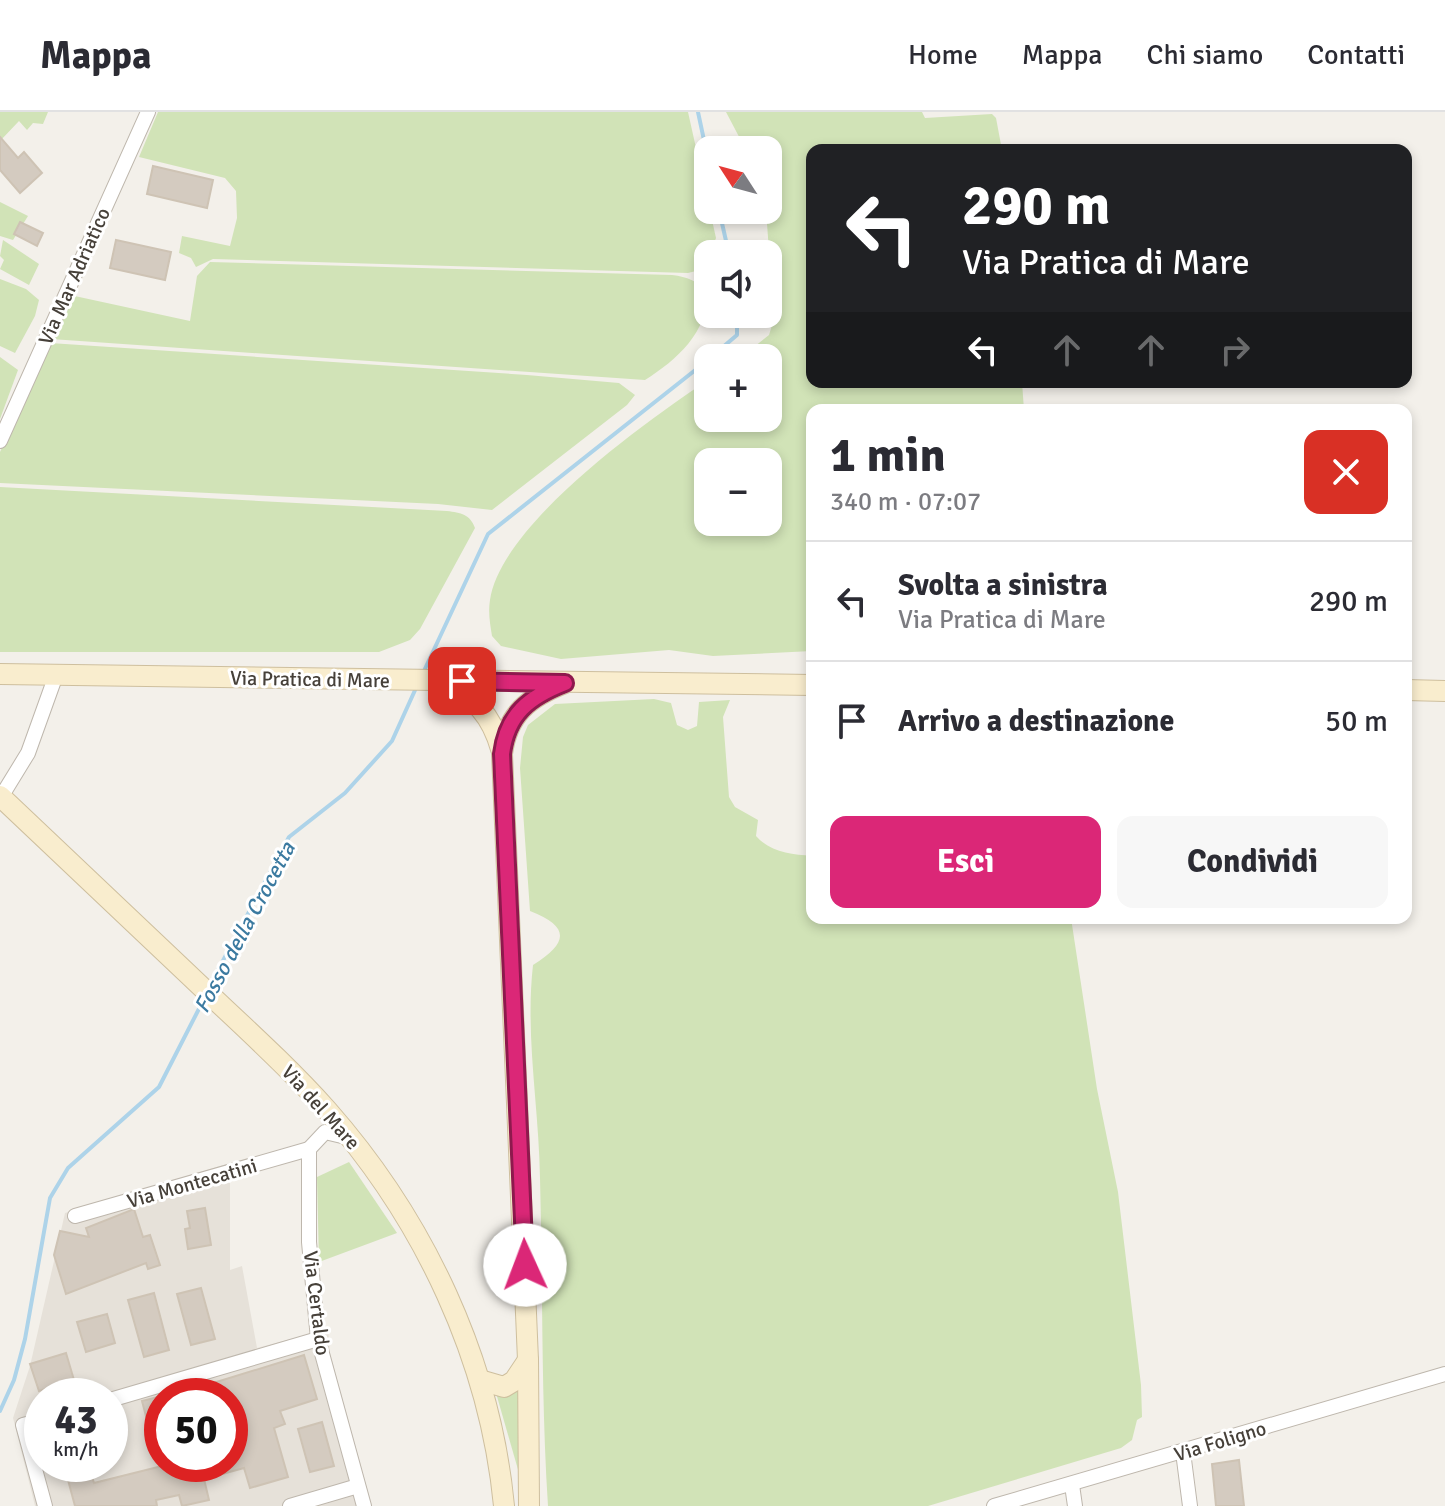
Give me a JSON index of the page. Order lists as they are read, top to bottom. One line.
{"streets":{"main road":["Via Pratica di Mare","Via del Mare"],"street":["Via Mar Adriatico","Via Montecatini","Via Certaldo","Via Foligno"]},"crossings":[["Via Montecatini","Via Certaldo"]],"water":["Fosso della Crocetta"],"north":"top left","page":{"header":"Mappa","nav":["Home","Mappa","Chi siamo","Contatti"],"map_buttons":["+","−"],"turn":["290 m","Via Pratica di Mare"],"heading":["1 min","340 m · 07:07"],"list":[{"name":"Svolta a sinistra","note":"Via Pratica di Mare","value":"290 m"},{"name":"Arrivo a destinazione","value":"50 m"}],"buttons":["Esci","Condividi"],"speed":"43 km/h","limit":"50"}}
